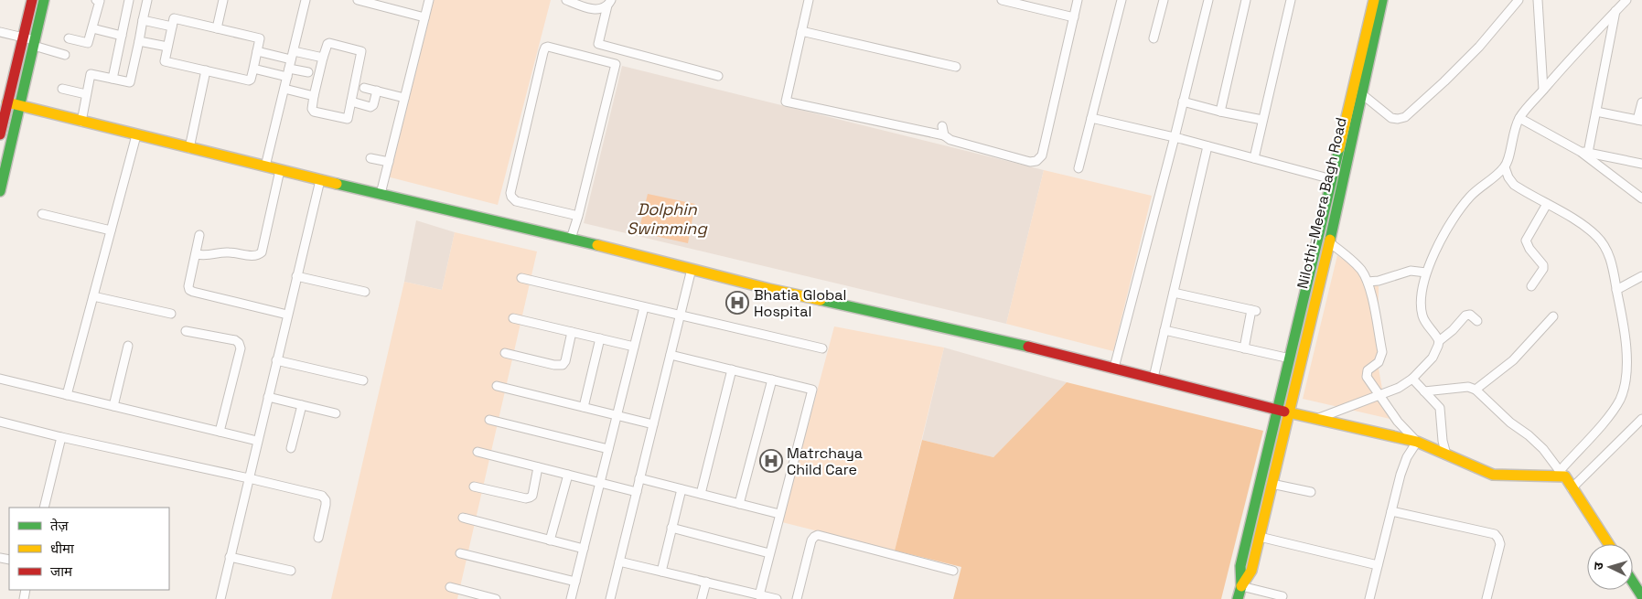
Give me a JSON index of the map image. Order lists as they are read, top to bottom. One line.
{"streets":{"street":["Nilothi-Meera Bagh Road"]},"water":["Dolphin Swimming"],"places":{"hospital":["Bhatia Global Hospital","Matrchaya Child Care"]},"legend":["तेज़","धीमा","जाम"],"north":"left"}
